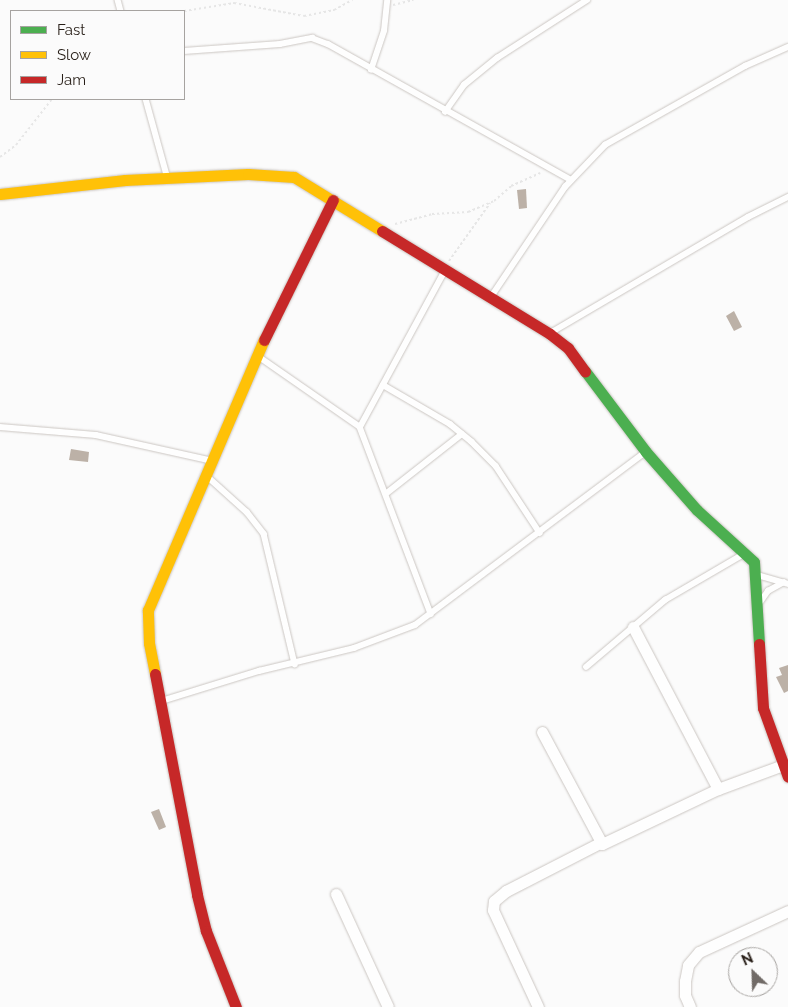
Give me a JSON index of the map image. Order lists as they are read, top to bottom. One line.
{"legend":["Fast","Slow","Jam"],"north":"top left"}
